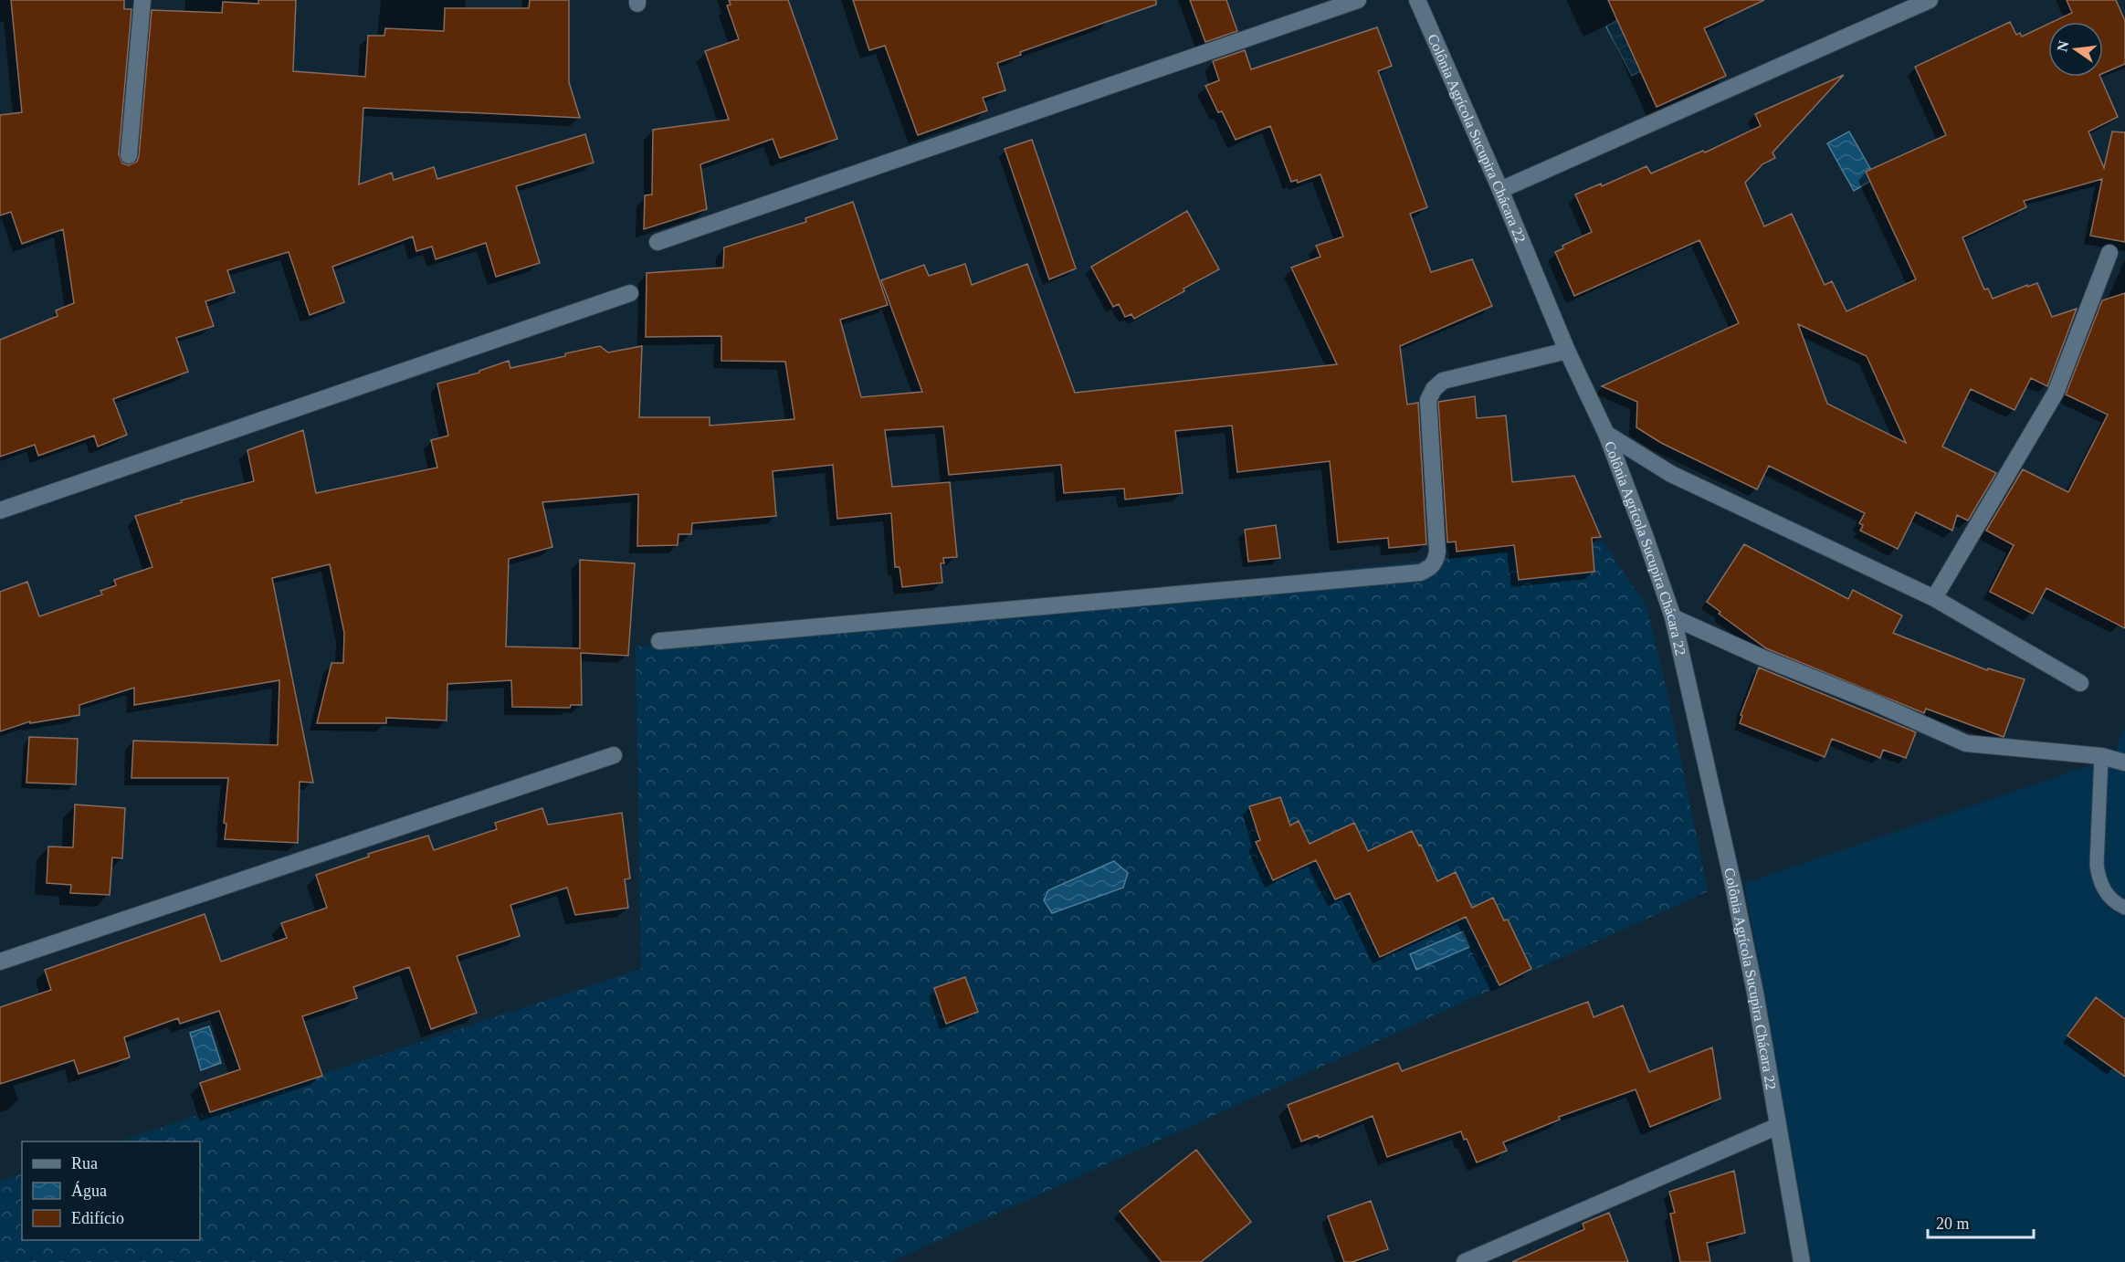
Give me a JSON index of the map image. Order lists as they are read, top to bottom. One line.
{"streets":{"street":["Colônia Agrícola Sucupira Chácara 22"]},"legend":["Rua","Água","Edifício"],"scale_bar":"20 m","north":"left"}
